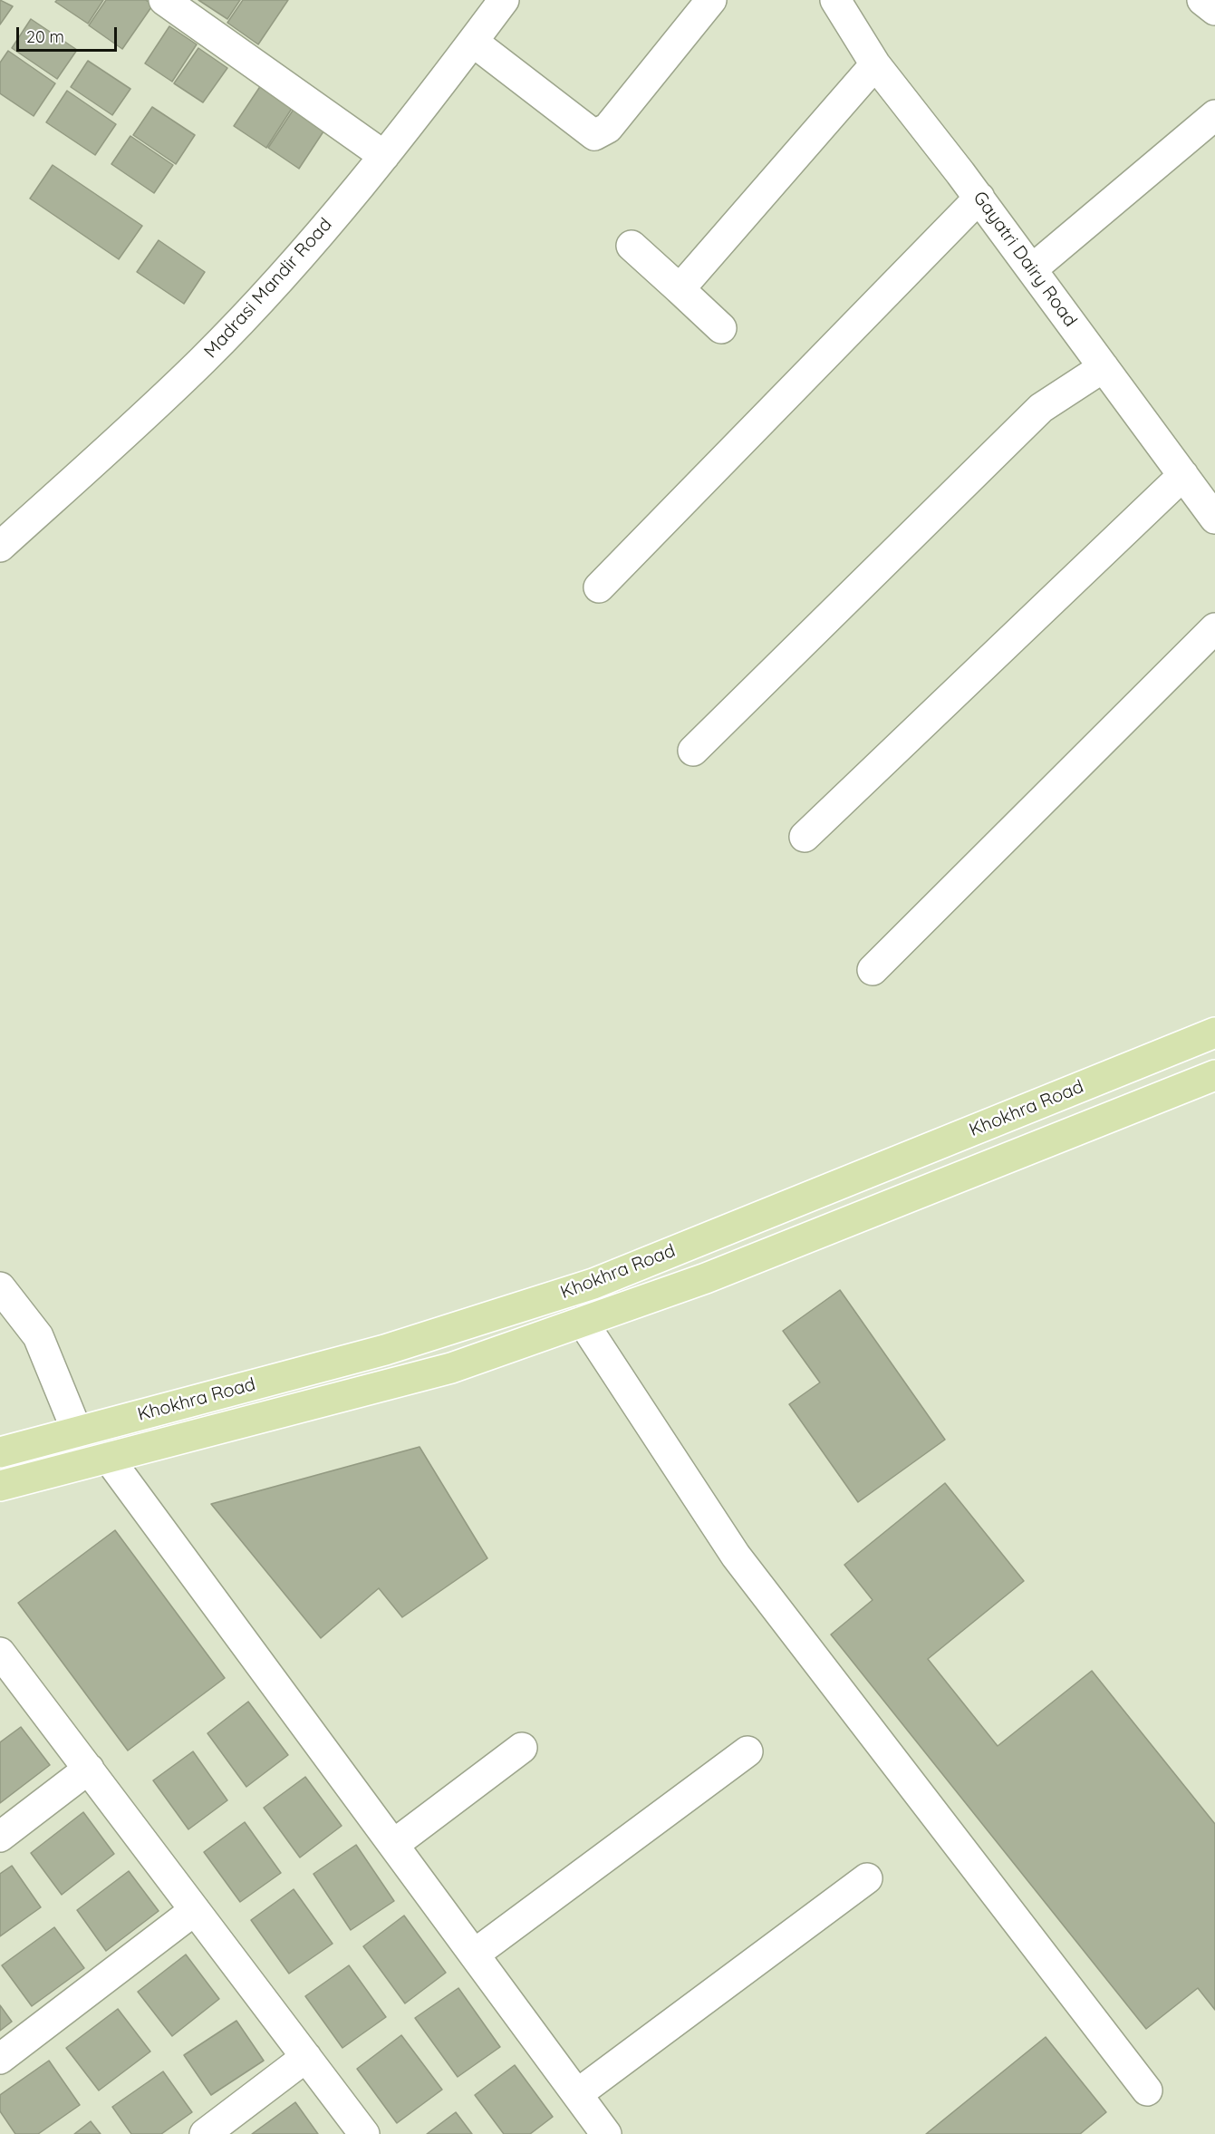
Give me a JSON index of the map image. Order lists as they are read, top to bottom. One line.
{"streets":{"main road":["Khokhra Road"],"street":["Gayatri Dairy Road","Madrasi Mandir Road"]},"scale_bar":"20 m"}
